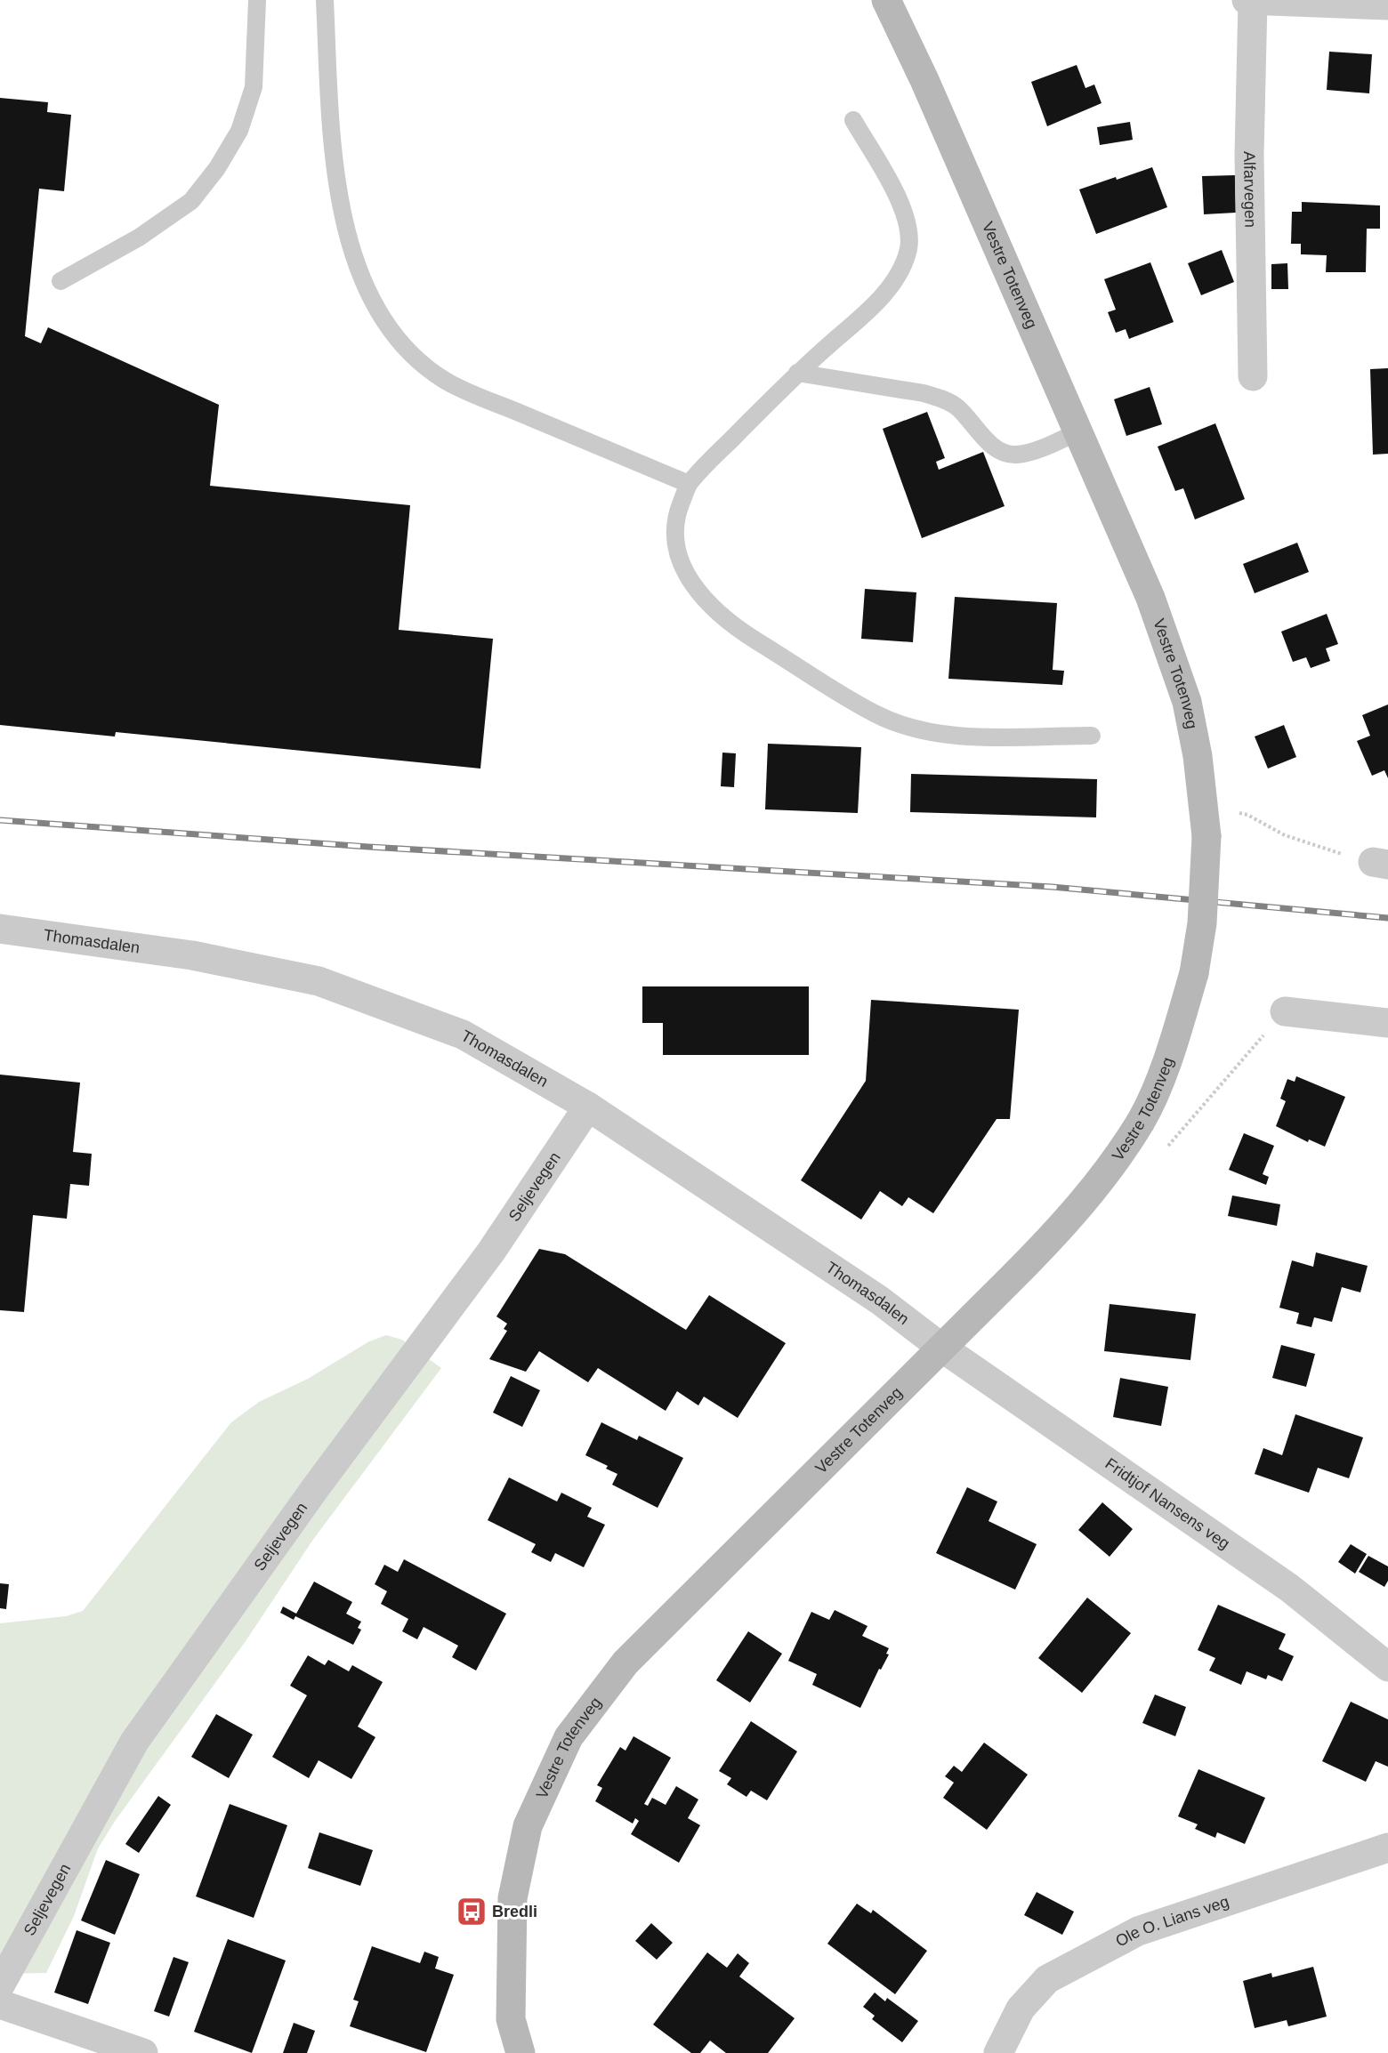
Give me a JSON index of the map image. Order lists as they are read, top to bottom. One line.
{"streets":{"main road":["Vestre Totenveg"],"street":["Alfarvegen","Thomasdalen","Seljevegen","Fridtjof Nansens veg","Ole O. Lians veg"]},"crossings":[["Vestre Totenveg","Thomasdalen"],["Vestre Totenveg","Fridtjof Nansens veg"],["Thomasdalen","Seljevegen"],["Thomasdalen","Fridtjof Nansens veg"]],"places":{"bus stop":["Bredli"]}}
